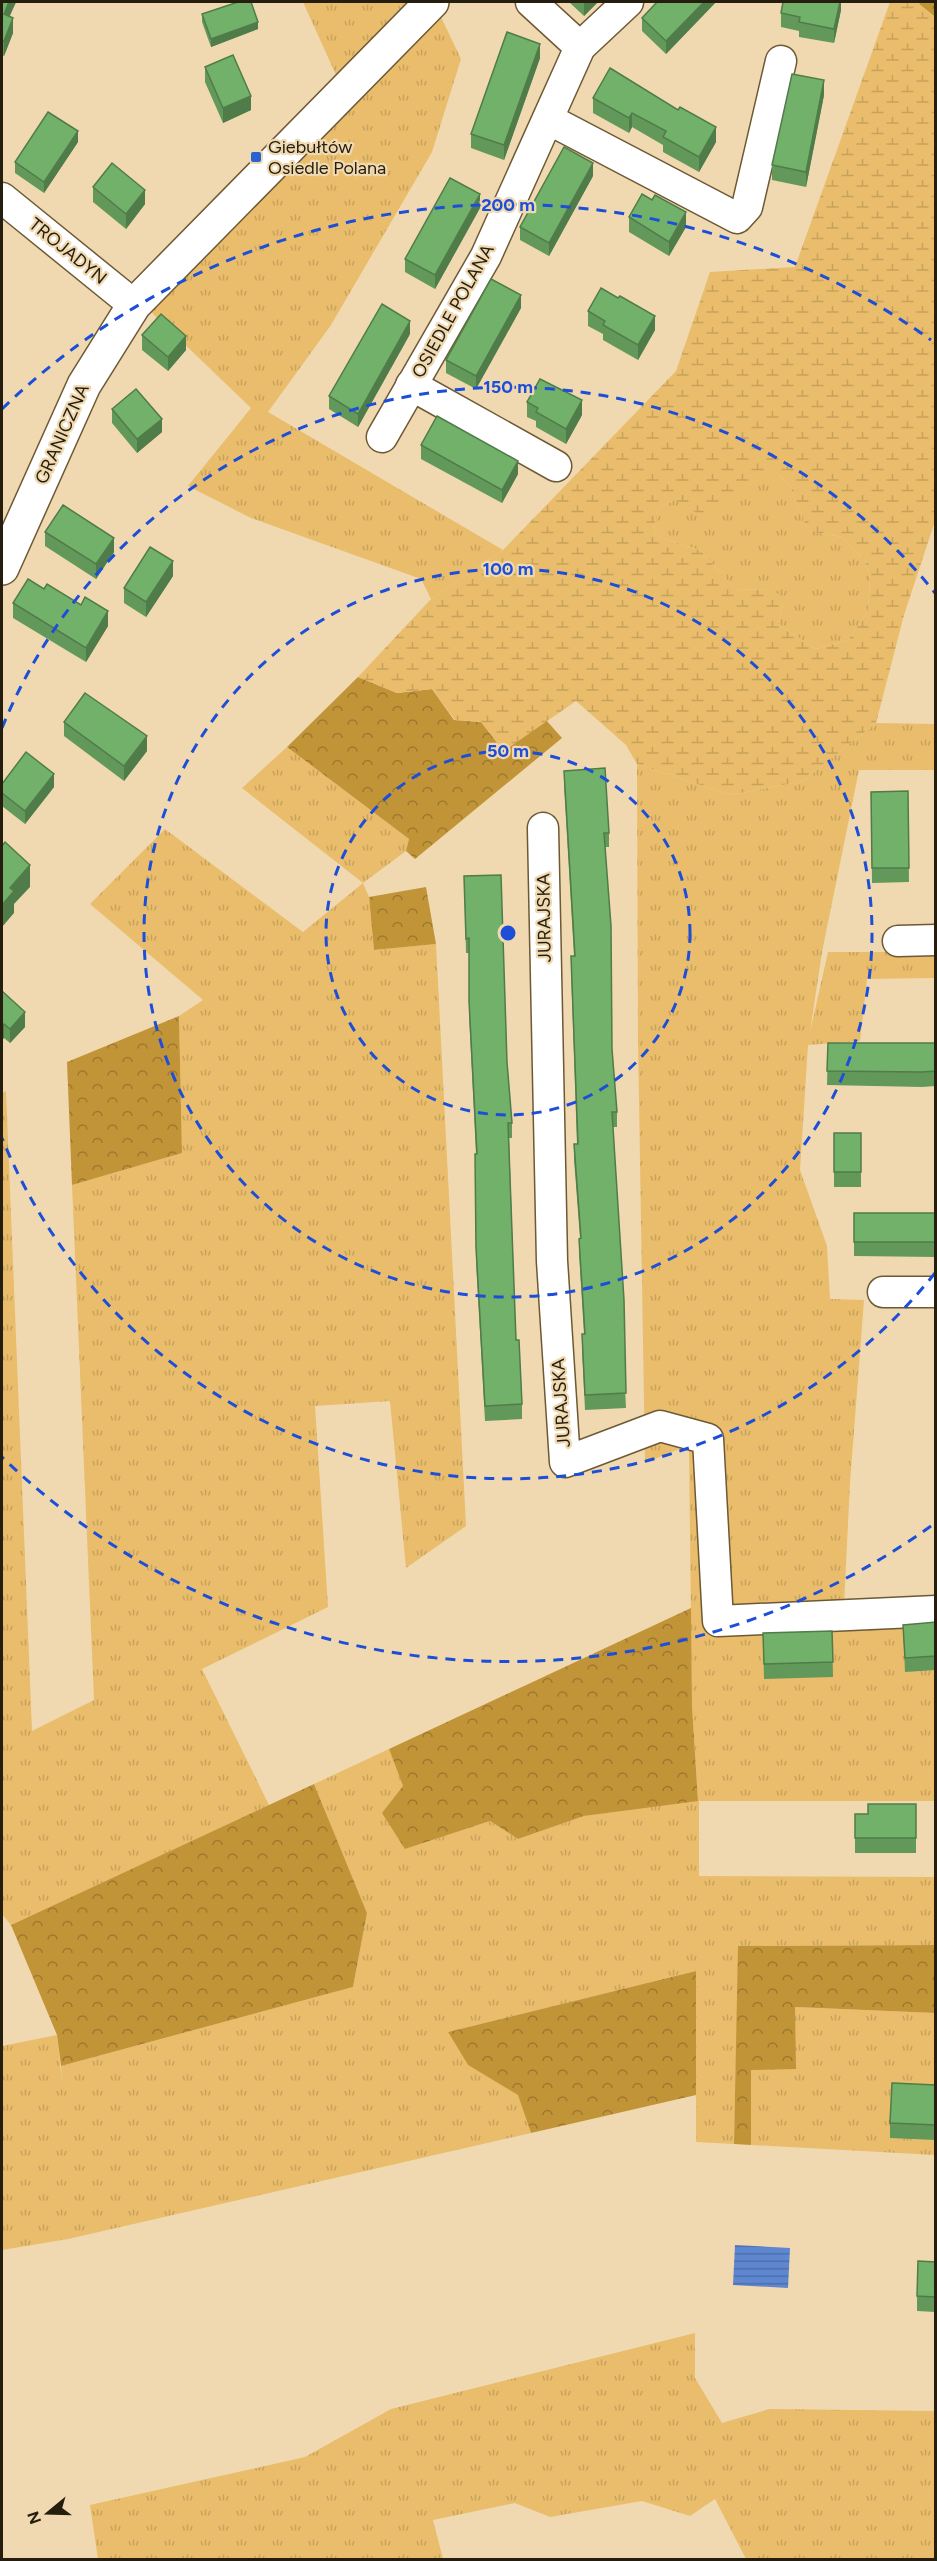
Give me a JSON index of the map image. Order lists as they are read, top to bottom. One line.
{"streets":{"street":["TROJADYN","OSIEDLE POLANA","GRANICZNA","JURAJSKA"]},"crossings":[["TROJADYN","GRANICZNA"]],"places":{"transit":["Giebułtów Osiedle Polana"]},"north":"left","rings":["200 m","150 m","100 m","50 m"]}
